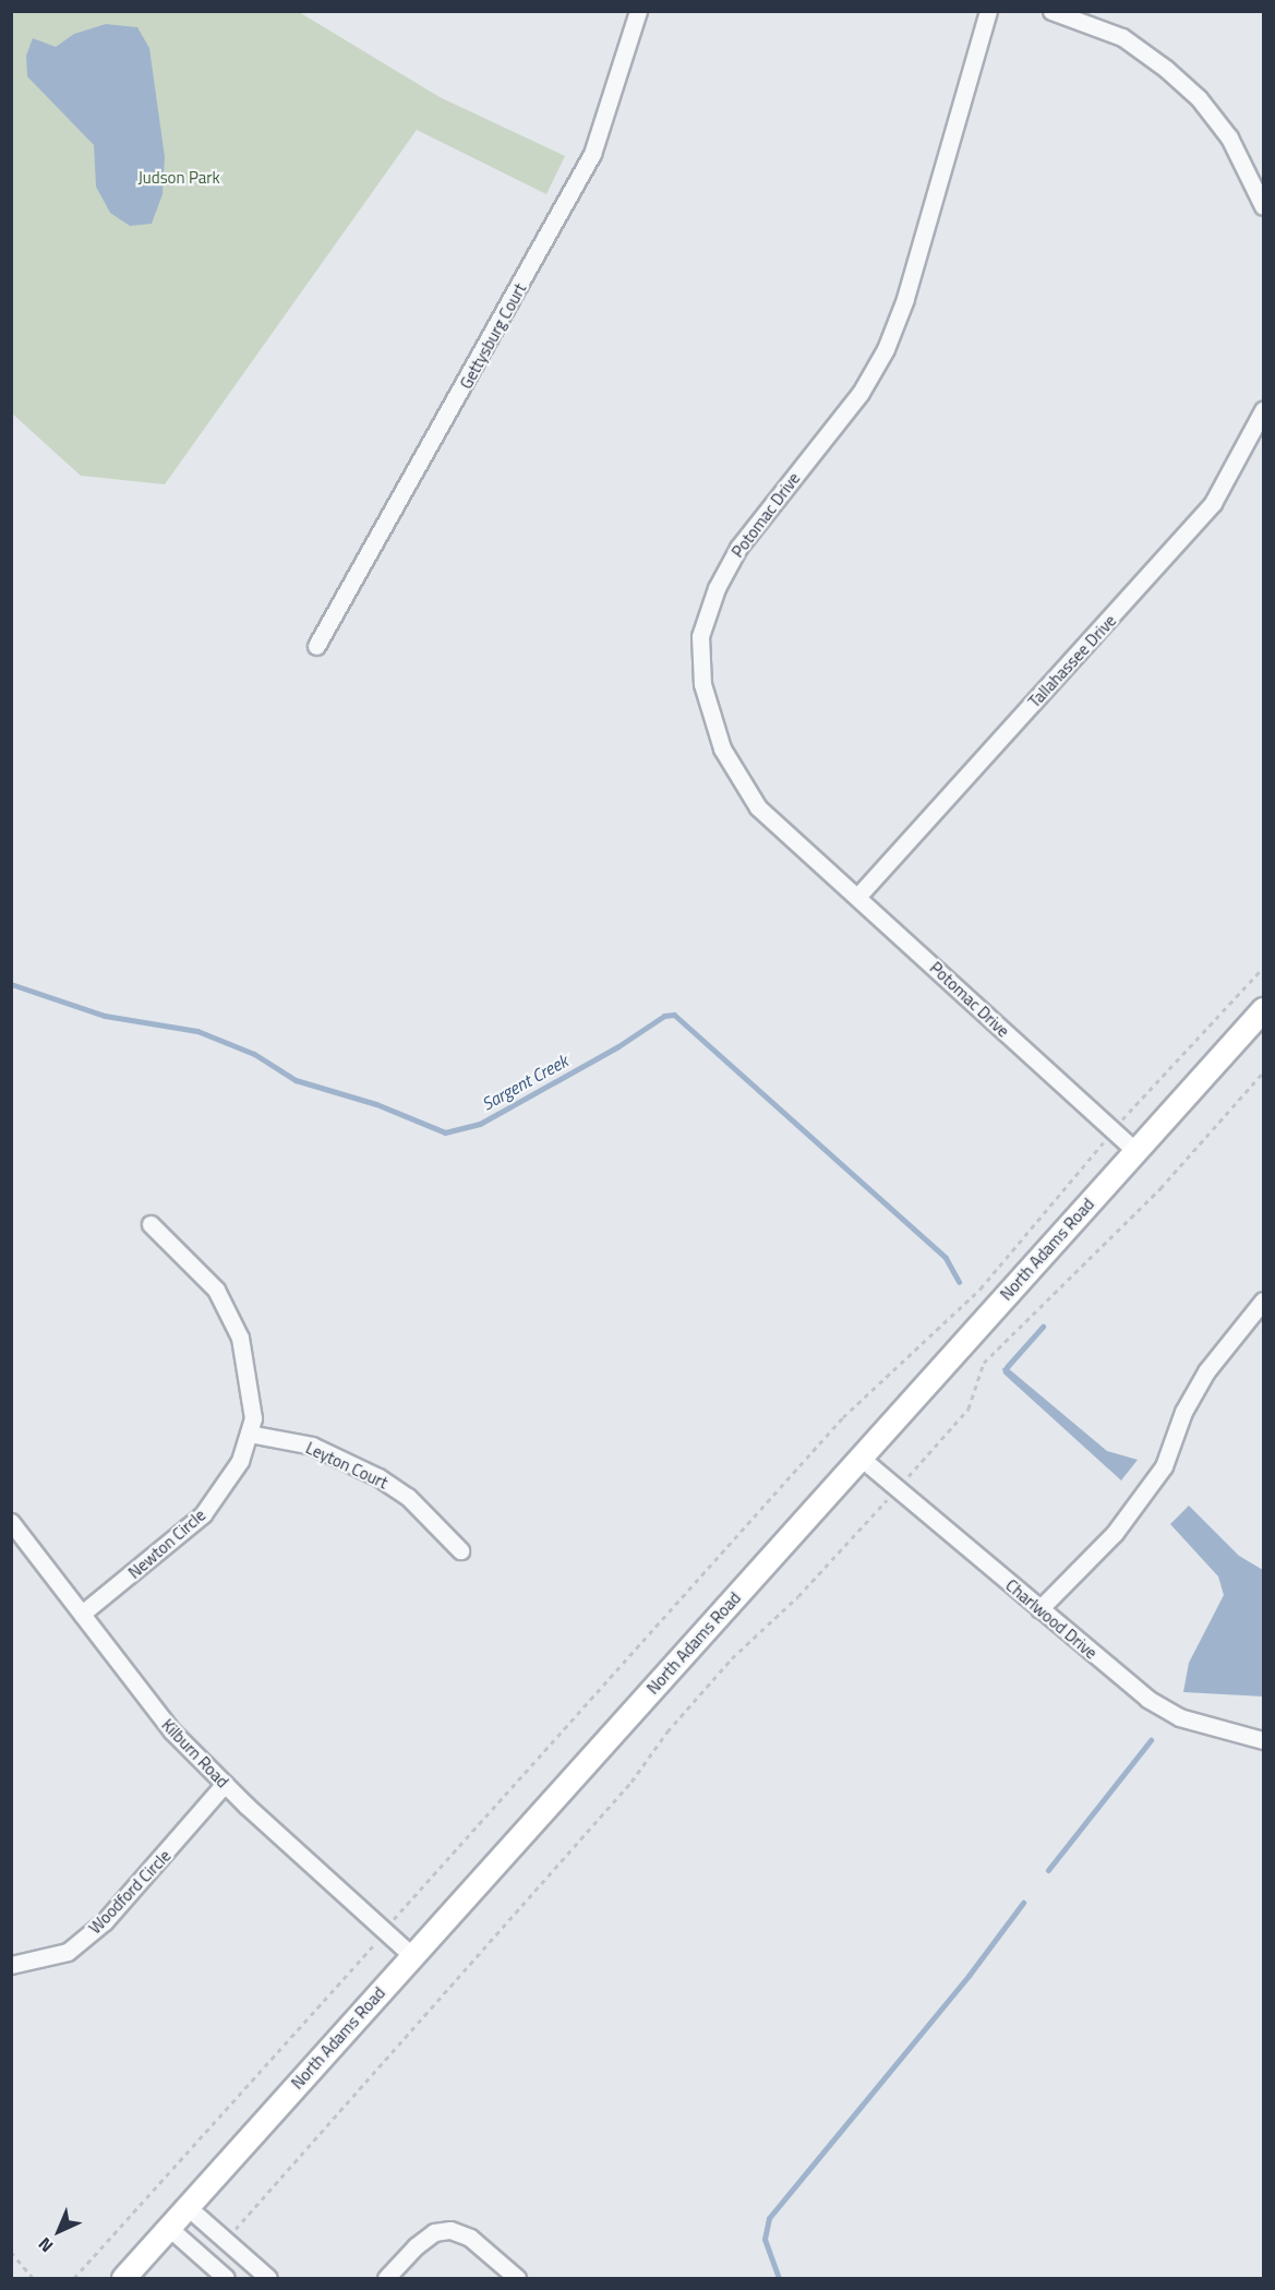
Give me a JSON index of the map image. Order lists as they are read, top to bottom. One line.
{"streets":{"main road":["North Adams Road"],"street":["Gettysburg Court","Potomac Drive","Tallahassee Drive","Leyton Court","Newton Circle","Charlwood Drive","Kilburn Road","Woodford Circle"]},"crossings":[["Potomac Drive","Tallahassee Drive"],["Potomac Drive","North Adams Road"],["North Adams Road","Charlwood Drive"],["North Adams Road","Kilburn Road"],["Leyton Court","Newton Circle"],["Newton Circle","Kilburn Road"],["Kilburn Road","Woodford Circle"]],"water":["Sargent Creek"],"parks":["Judson Park"],"north":"bottom left"}
